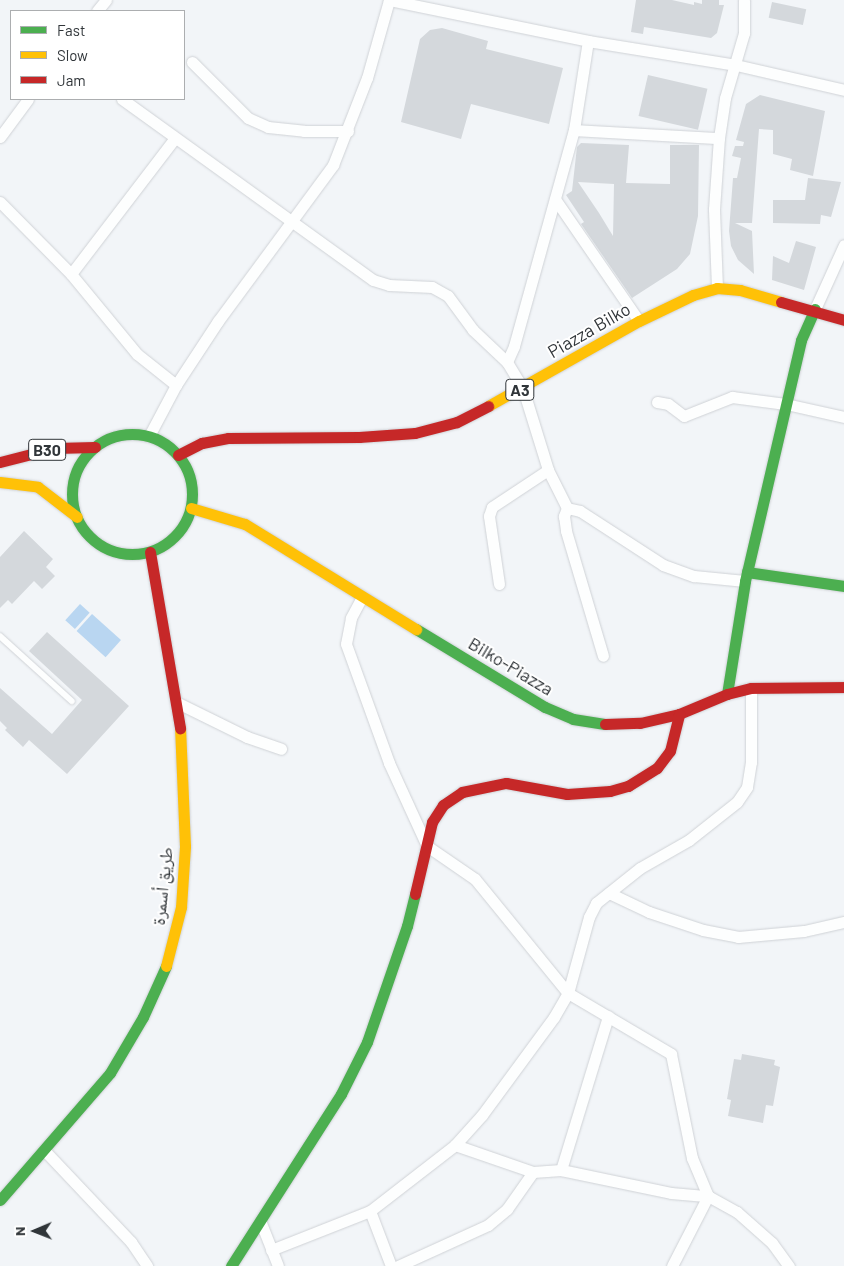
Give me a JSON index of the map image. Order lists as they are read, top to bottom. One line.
{"streets":{"main road":["Piazza Bilko","A3","B30","Bilko-Piazza","طريق أسمرة"]},"crossings":[["Piazza Bilko","B30"],["Piazza Bilko","Bilko-Piazza"],["Piazza Bilko","طريق أسمرة"],["B30","Bilko-Piazza"],["B30","طريق أسمرة"],["Bilko-Piazza","طريق أسمرة"]],"legend":["Fast","Slow","Jam"],"north":"left"}
